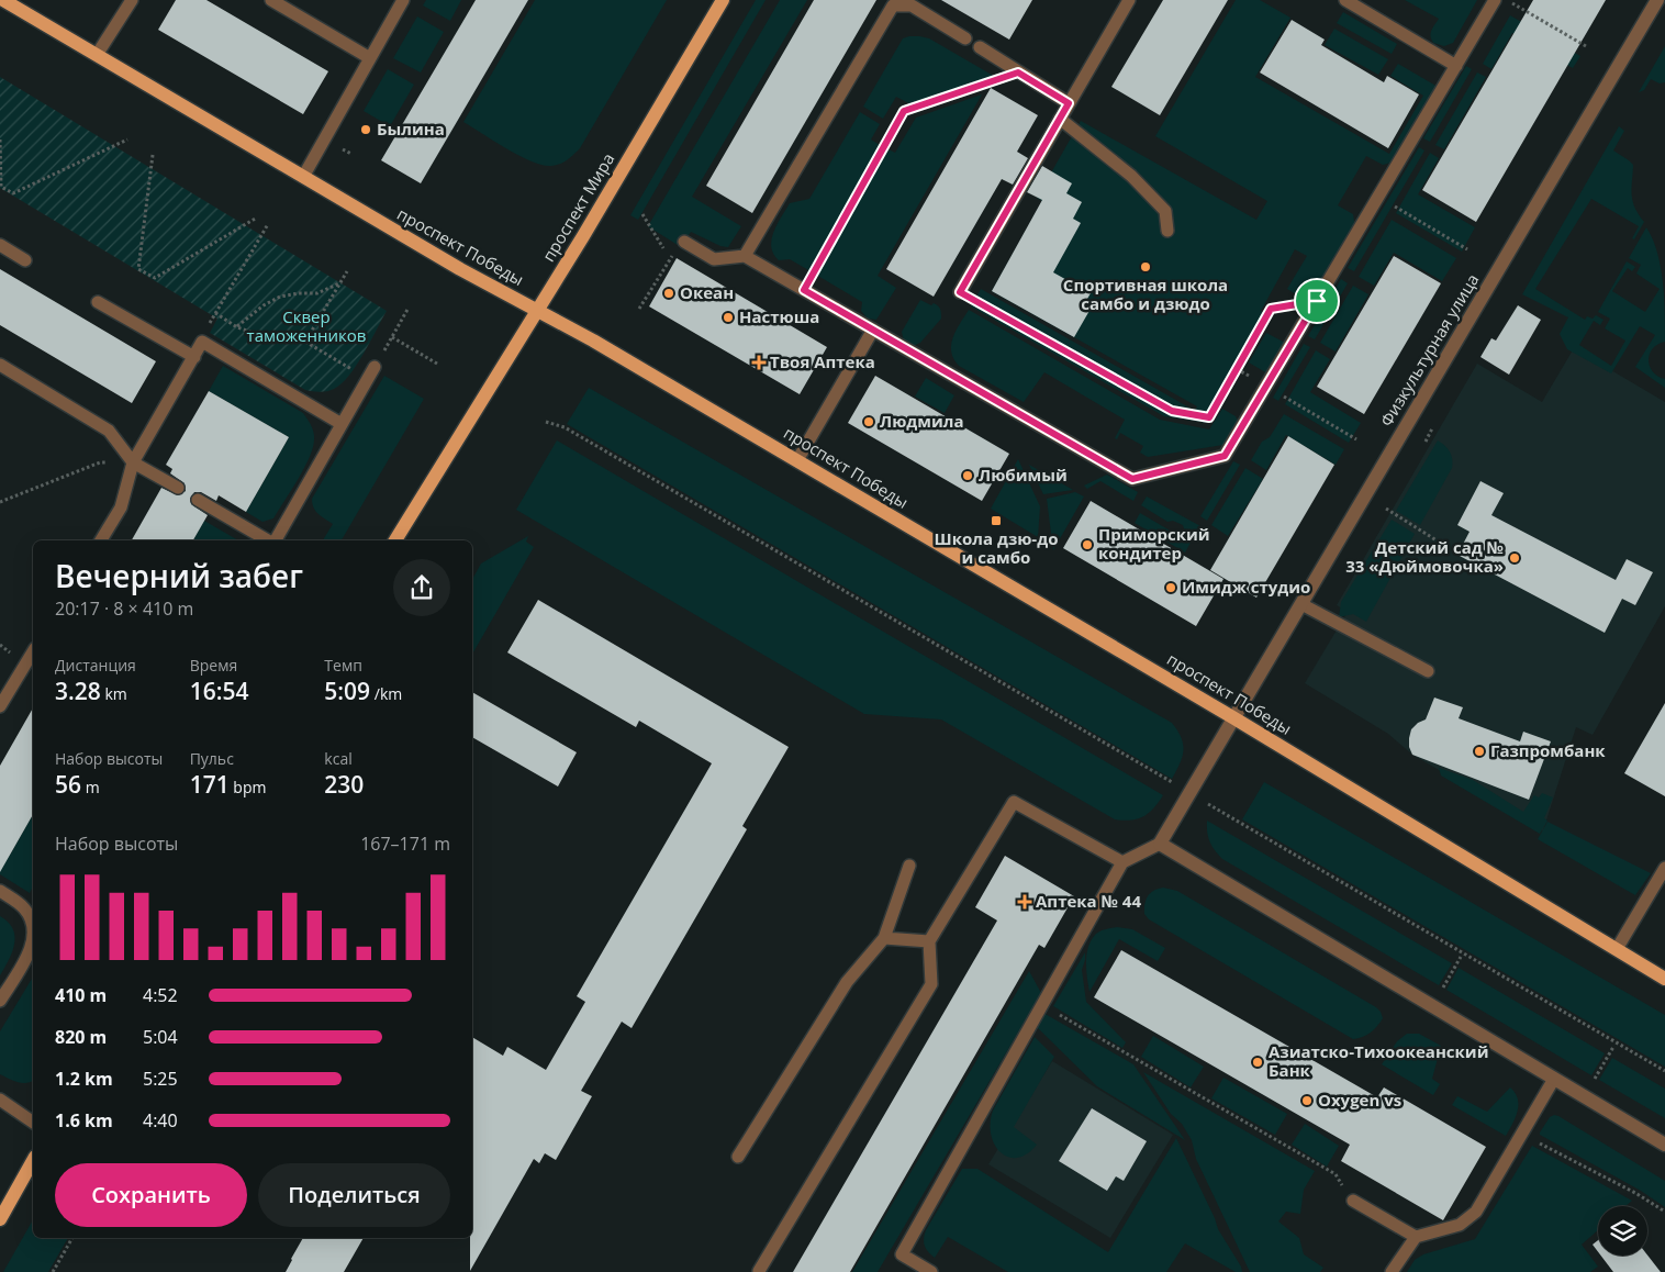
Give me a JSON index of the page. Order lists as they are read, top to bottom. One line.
{"streets":{"main road":["проспект Мира","проспект Победы"],"street":["Физкультурная улица"]},"crossings":[["проспект Мира","проспект Победы"],["проспект Победы","Физкультурная улица"]],"parks":["Сквер таможенников"],"places":{"other":["Былина","Спортивная школа самбо и дзюдо","Океан","Настюша","Людмила","Любимый","Приморский кондитер","Детский сад № 33 «Дюймовочка»","Имидж студио","Газпромбанк","Азиатско-Тихоокеанский Банк","Oxygen vs"],"health":["Твоя Аптека","Аптека № 44"],"transit":["Школа дзю-до и самбо"]},"page":{"heading":["Вечерний забег","20:17 · 8 × 410 m"],"stats":[["Дистанция","3.28 km"],["Время","16:54"],["Темп","5:09 /km"],["Набор высоты","56 m"],["Пульс","171 bpm"],["kcal","230"]],"chart":["Набор высоты","167–171 m"],"list":[{"name":"410 m","note":"4:52"},{"name":"820 m","note":"5:04"},{"name":"1.2 km","note":"5:25"},{"name":"1.6 km","note":"4:40"}],"buttons":["Сохранить","Поделиться"]}}
